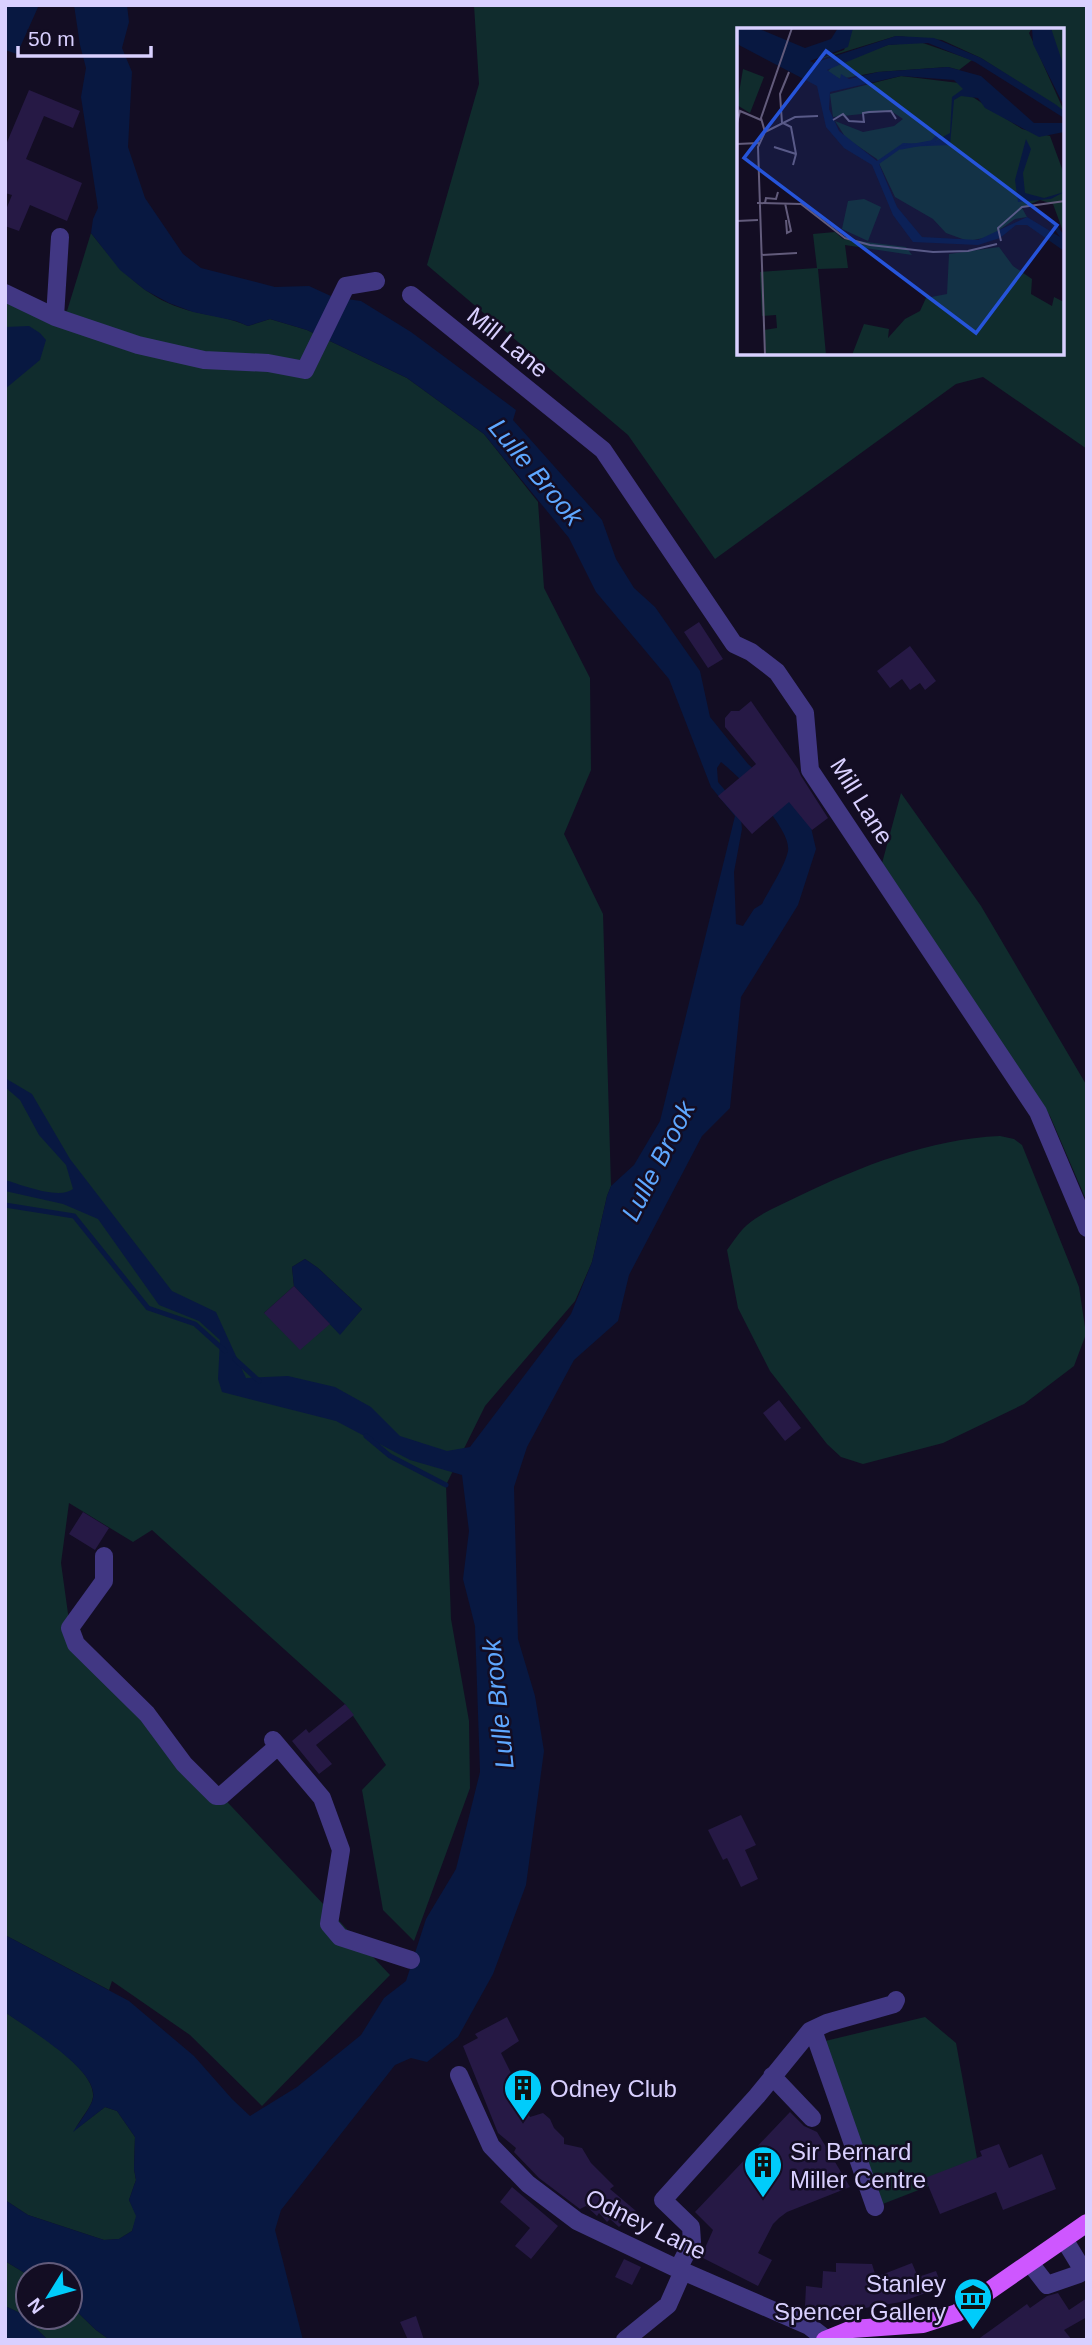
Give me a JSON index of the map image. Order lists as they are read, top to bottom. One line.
{"streets":{"street":["Mill Lane","Odney Lane"]},"water":["Lulle Brook"],"places":{"building":["Odney Club","Sir Bernard Miller Centre"],"museum":["Stanley Spencer Gallery"]},"scale_bar":"50 m","north":"bottom left"}
